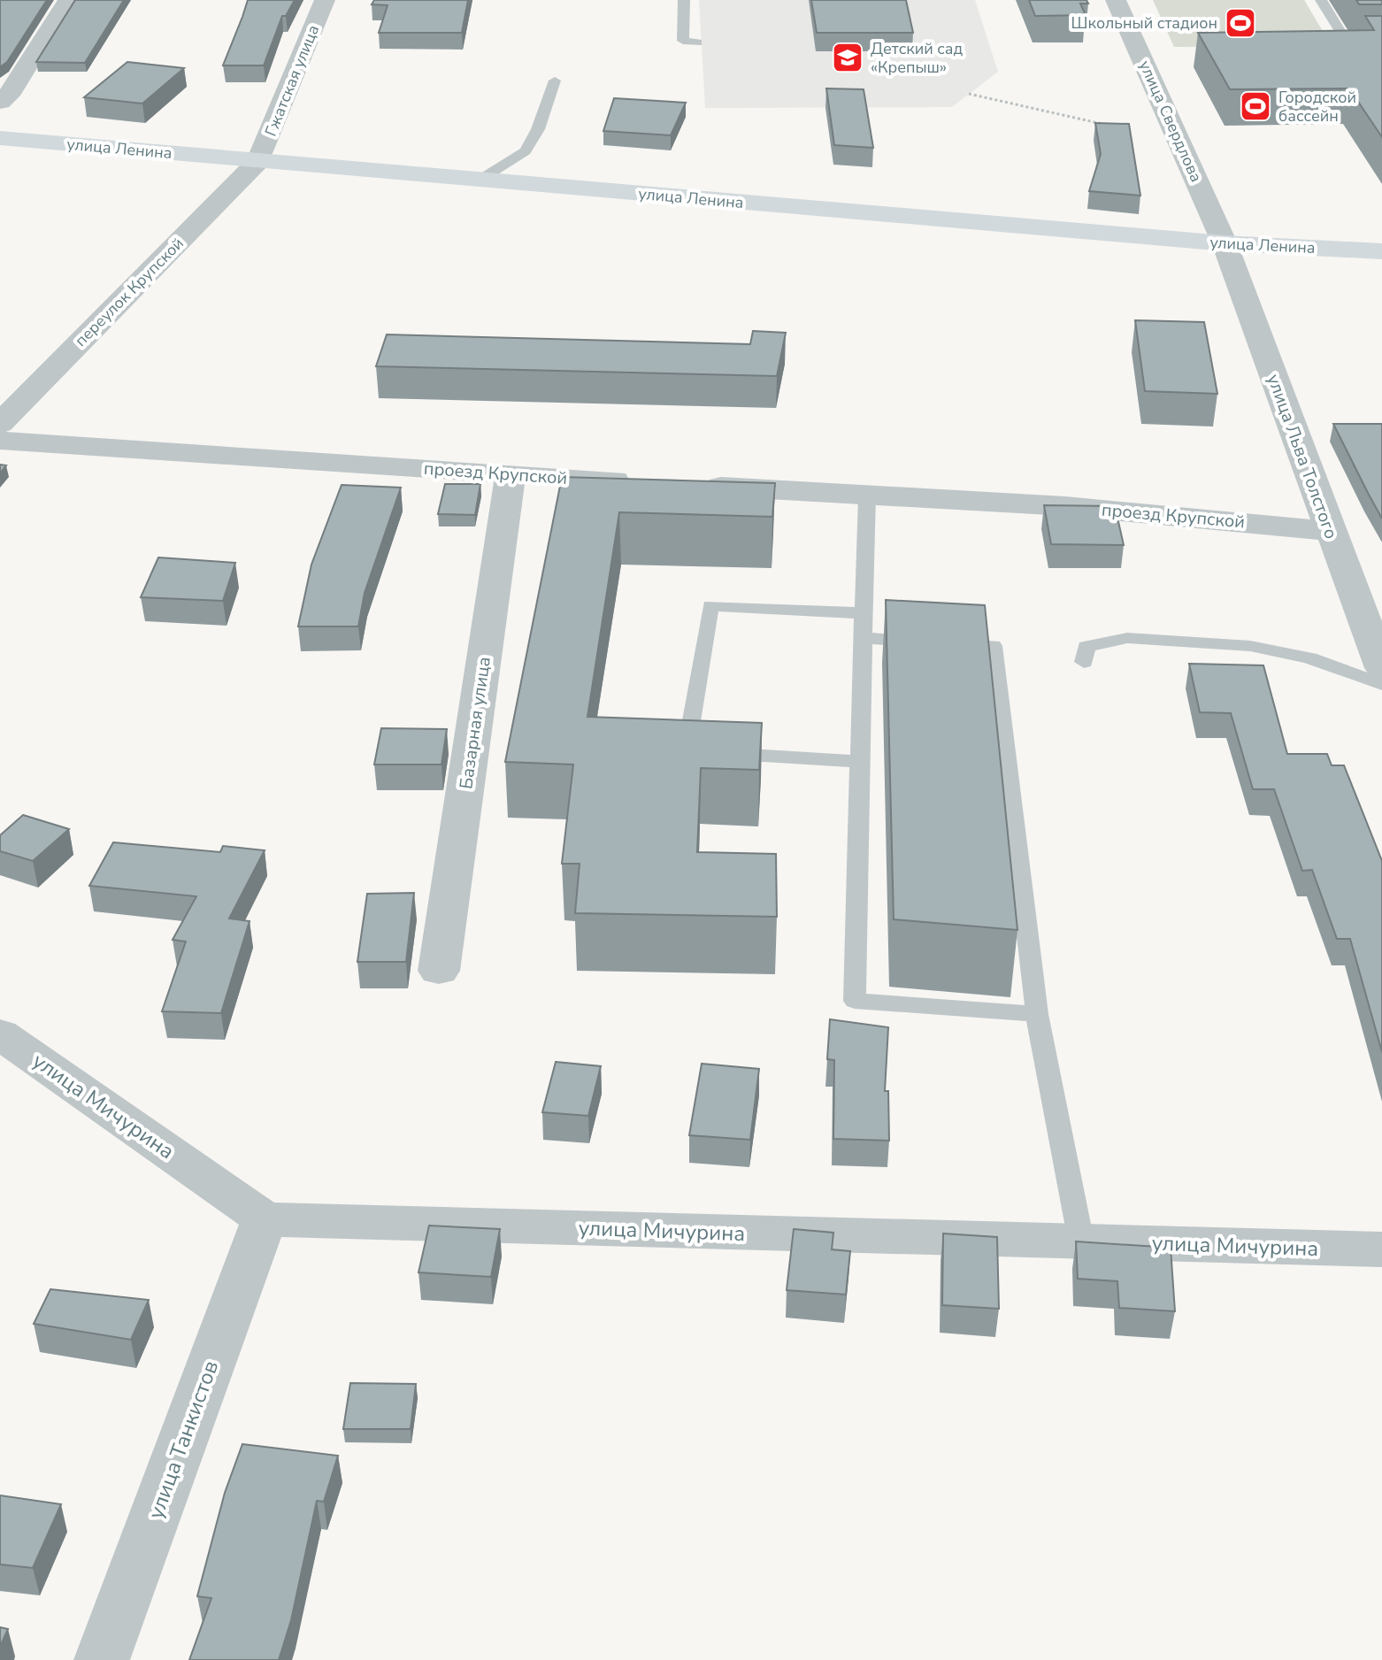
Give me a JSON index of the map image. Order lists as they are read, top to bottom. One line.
{"streets":{"main road":["улица Ленина"],"street":["Гжатская улица","улица Свердлова","переулок Крупской","улица Льва Толстого","проезд Крупской","Базарная улица","улица Мичурина","улица Танкистов"]},"crossings":[["Гжатская улица","улица Ленина"],["Гжатская улица","переулок Крупской"],["улица Свердлова","улица Ленина"],["улица Свердлова","улица Льва Толстого"],["улица Ленина","переулок Крупской"],["улица Ленина","улица Льва Толстого"],["улица Льва Толстого","проезд Крупской"],["проезд Крупской","Базарная улица"],["улица Мичурина","улица Танкистов"]],"places":{"sports":["Школьный стадион","Городской бассейн"],"school or university":["Детский сад «Крепыш»"]}}
